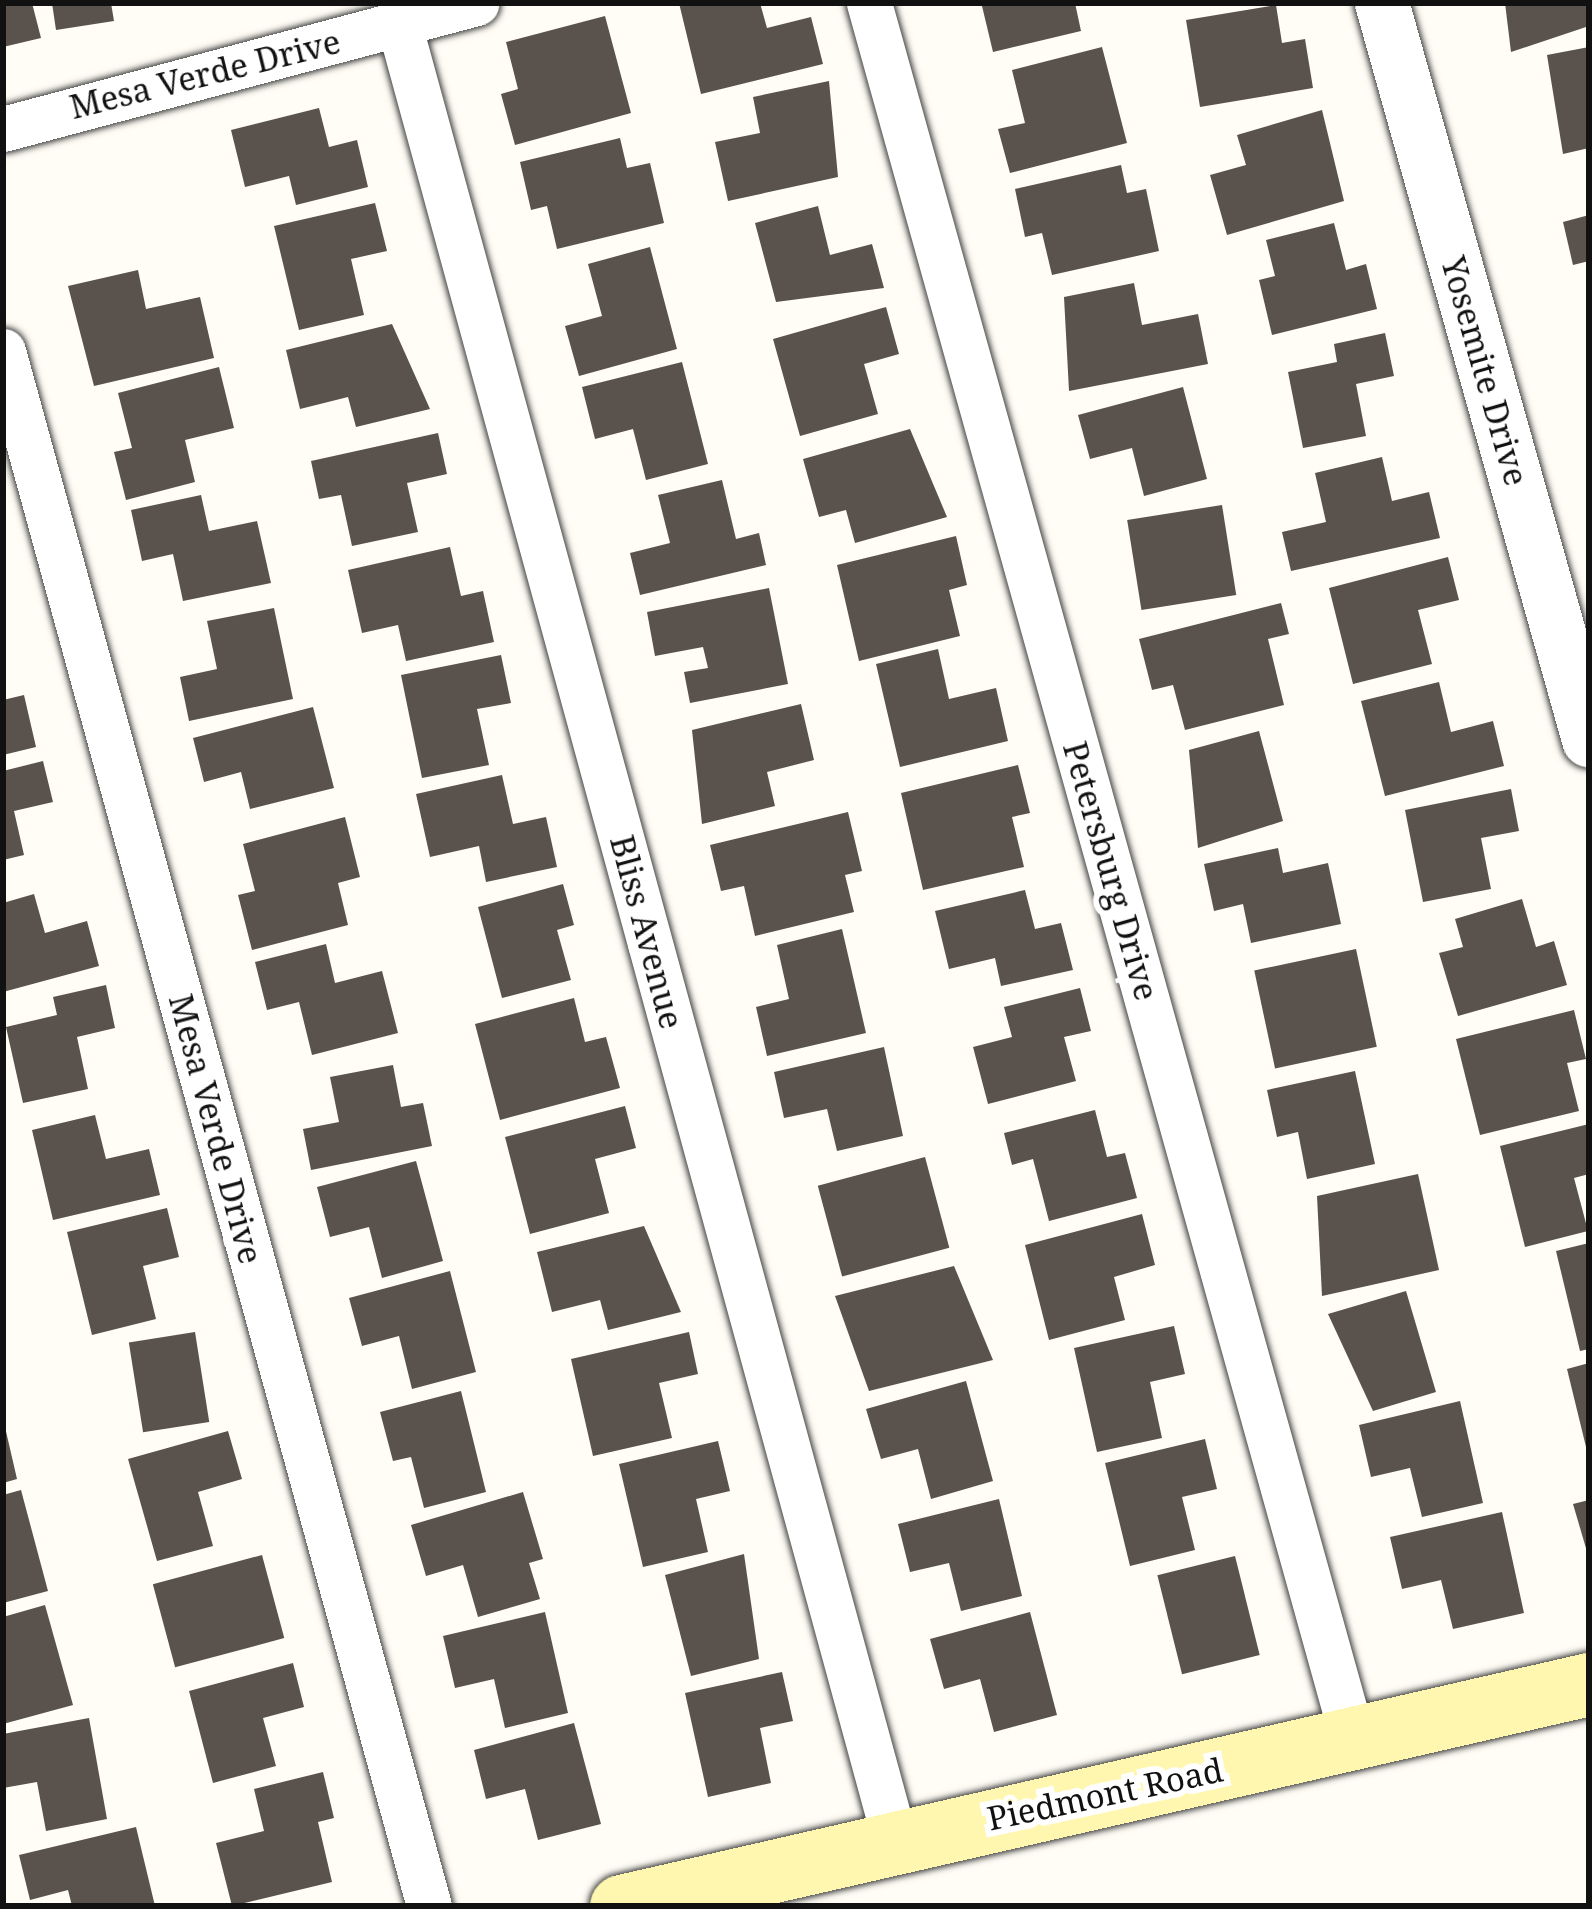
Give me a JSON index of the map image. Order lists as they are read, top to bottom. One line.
{"streets":{"main road":["Piedmont Road"],"street":["Mesa Verde Drive","Yosemite Drive","Petersburg Drive","Bliss Avenue"]},"crossings":[["Mesa Verde Drive","Bliss Avenue"],["Petersburg Drive","Piedmont Road"],["Bliss Avenue","Piedmont Road"]]}
